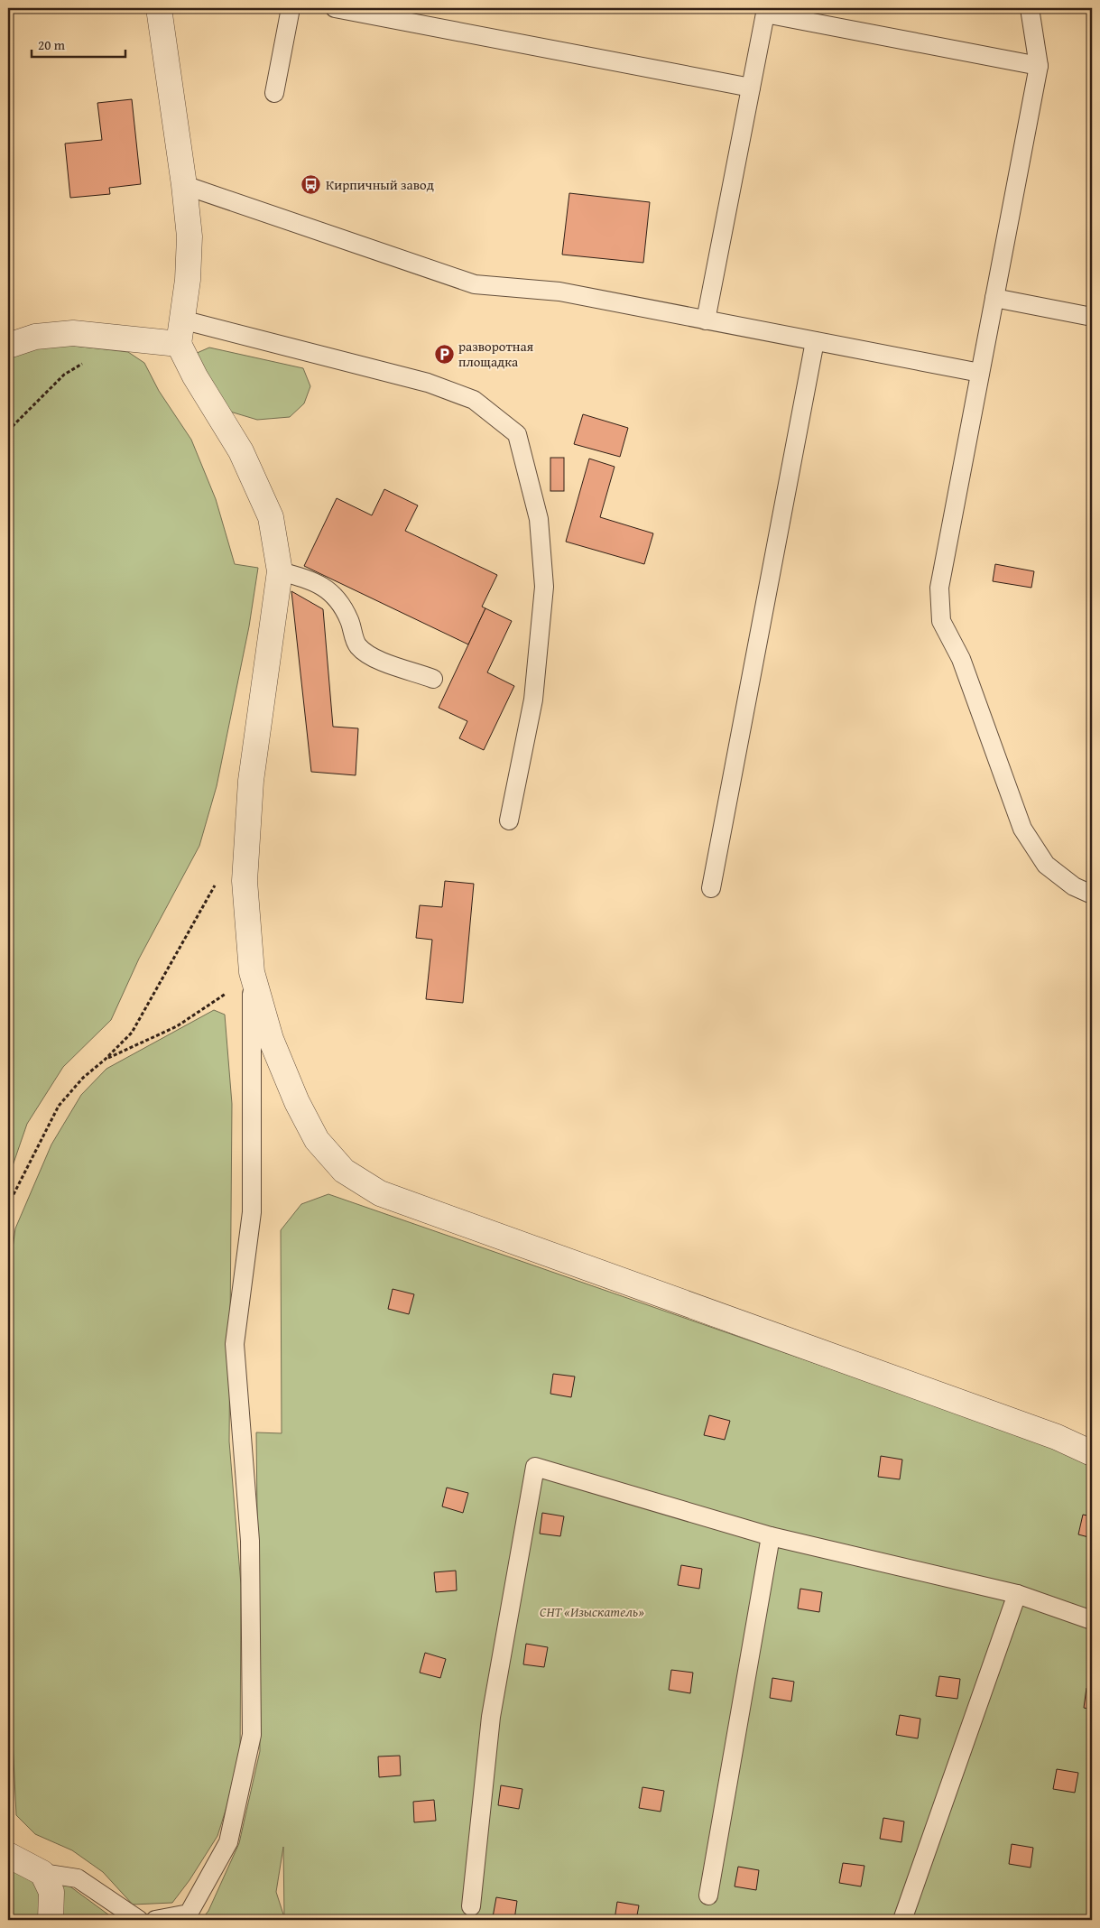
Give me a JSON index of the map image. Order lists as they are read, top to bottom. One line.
{"parks":["СНТ «Изыскатель»"],"places":{"bus stop":["Кирпичный завод"],"parking":["разворотная площадка"]},"scale_bar":"20 m"}
